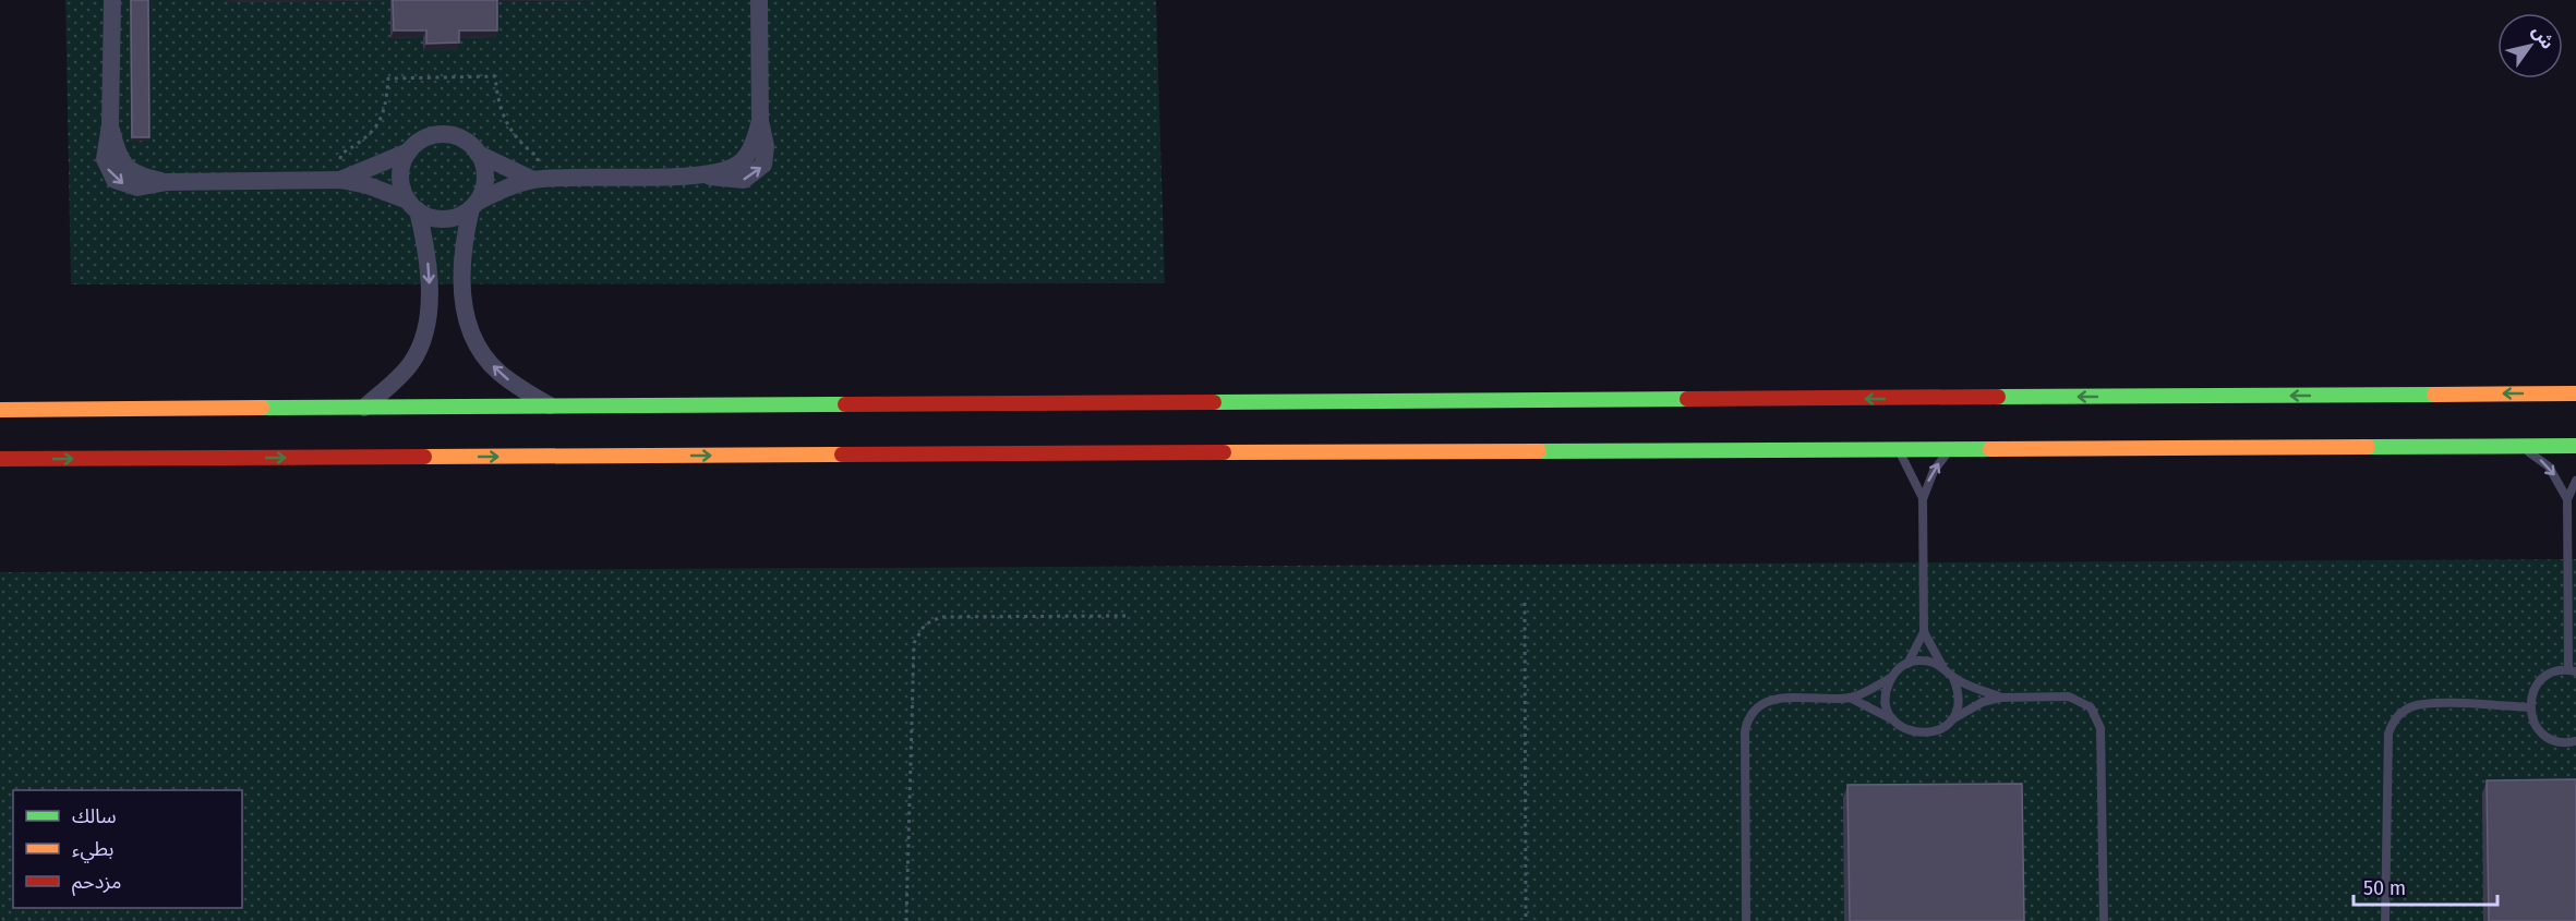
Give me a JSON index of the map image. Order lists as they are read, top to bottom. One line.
{"legend":["سالك","بطيء","مزدحم"],"scale_bar":"50 m","north":"top right"}
